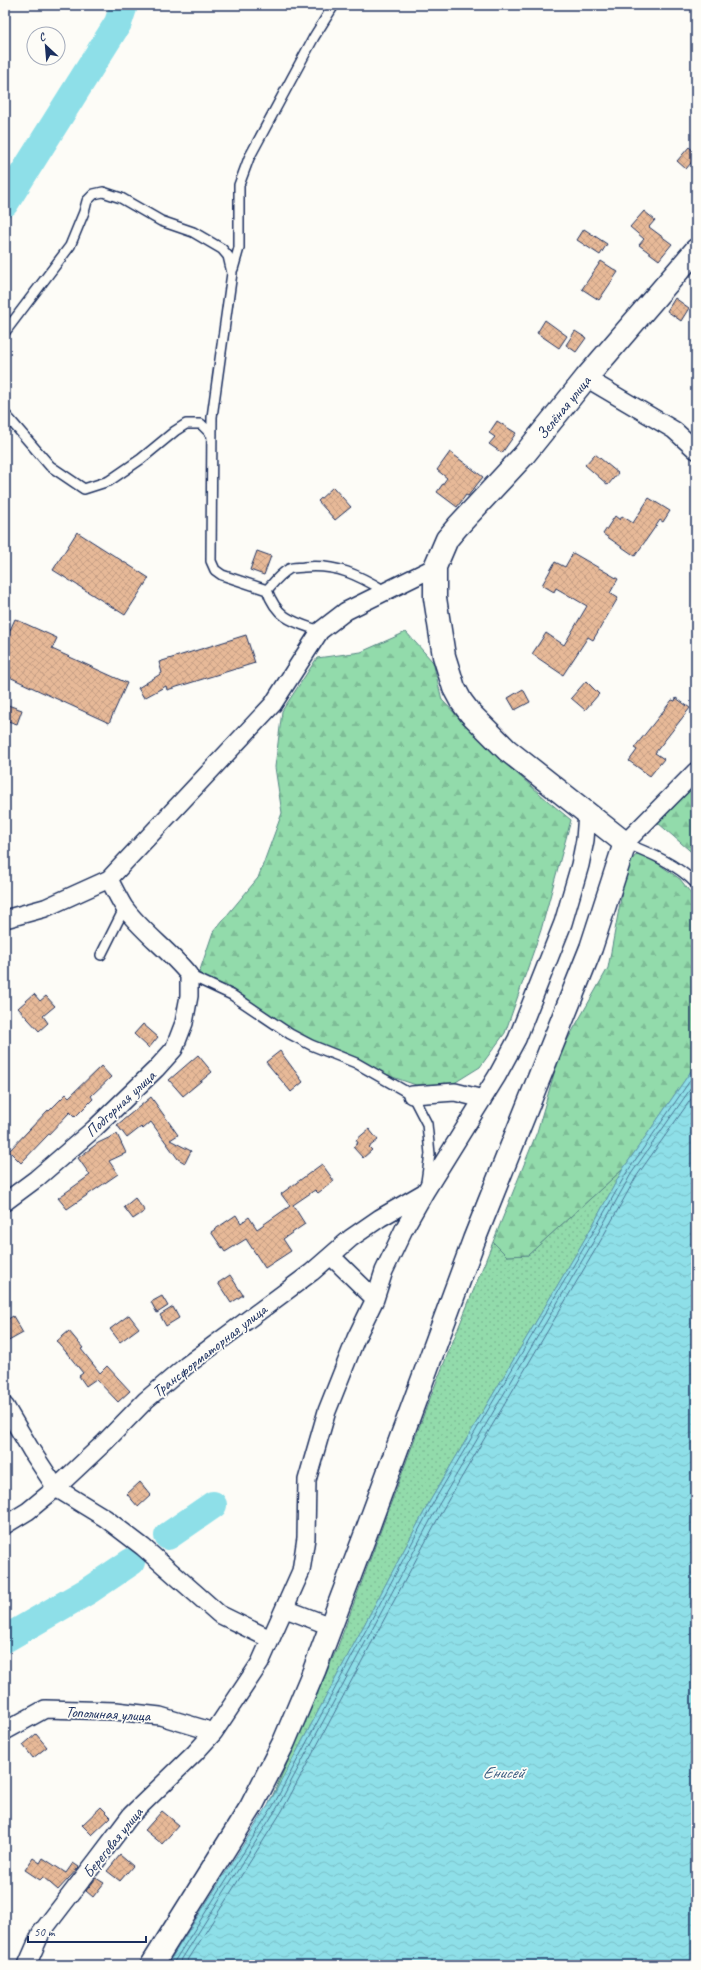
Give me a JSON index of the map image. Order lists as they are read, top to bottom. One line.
{"streets":{"street":["Зелёная улица","Подгорная улица","Трансформаторная улица","Тополиная улица","Береговая улица"]},"crossings":[["Трансформаторная улица","Береговая улица"],["Тополиная улица","Береговая улица"]],"water":["Енисей"],"scale_bar":"50 m","north":"top left"}
